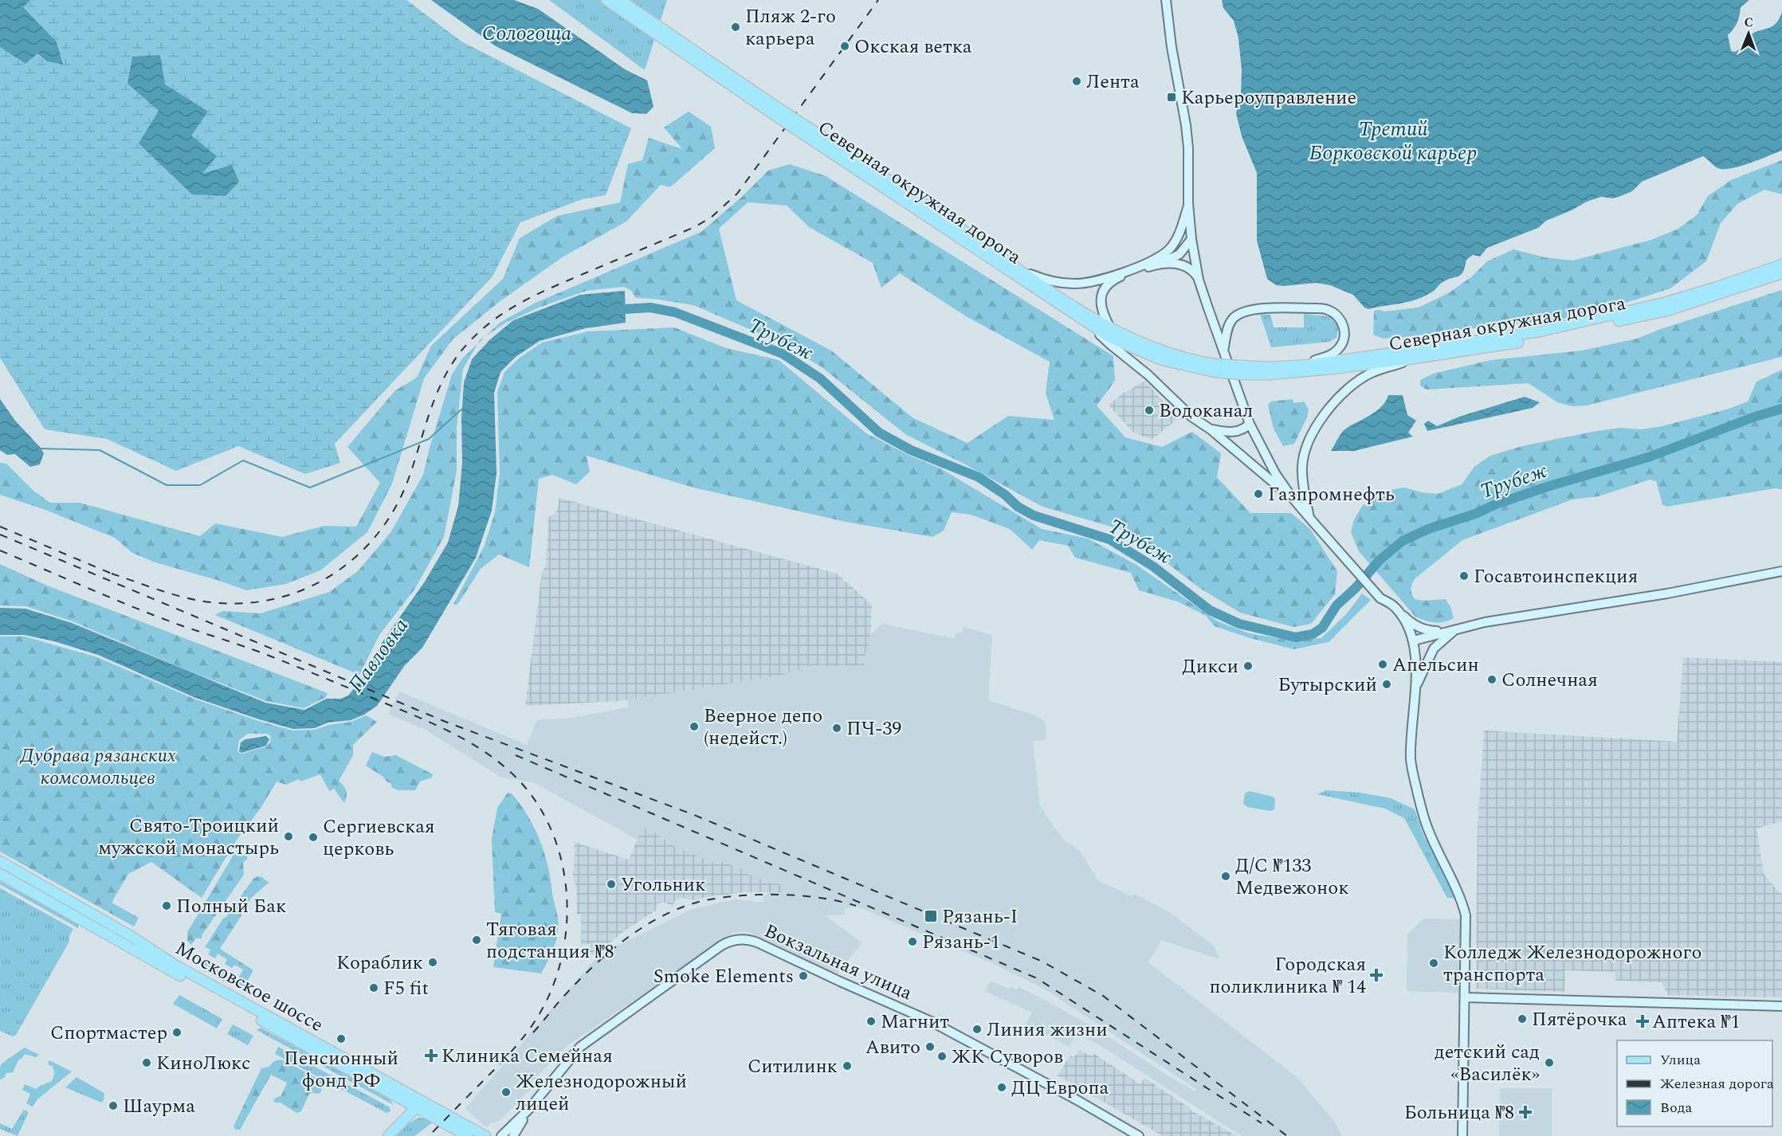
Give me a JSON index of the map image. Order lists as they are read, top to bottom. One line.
{"streets":{"main road":["Северная окружная дорога","Вокзальная улица","Московское шоссе"]},"water":["Сологоща","Третий Борковской карьер","Трубеж","Павловка"],"parks":["Дубрава рязанских комсомольцев"],"places":{"other":["Пляж 2-го карьера","Окская ветка","Лента","Водоканал","Газпромнефть","Госавтоинспекция","Апельсин","Дикси","Солнечная","Бутырский","Веерное депо (недейст.)","ПЧ-39","Свято-Троицкий мужской монастырь","Сергиевская церковь","Д/С №133 Медвежонок","Угольник","Полный Бак","Тяговая подстанция №8","Рязань-1","Кораблик","Колледж Железнодорожного транспорта","Smoke Elements","F5 fit","Пятёрочка","Магнит","Линия жизни","Спортмастер","Пенсионный фонд РФ","Авито","ЖК Суворов","КиноЛюкс","детский сад «Василёк»","Ситилинк","ДЦ Европа","Железнодорожный лицей","Шаурма"],"transit":["Карьероуправление","Рязань-I"],"health":["Городская поликлиника № 14","Аптека №1","Клиника Семейная","Больница №8"]},"legend":["Улица","Железная дорога","Вода"],"north":"top"}
